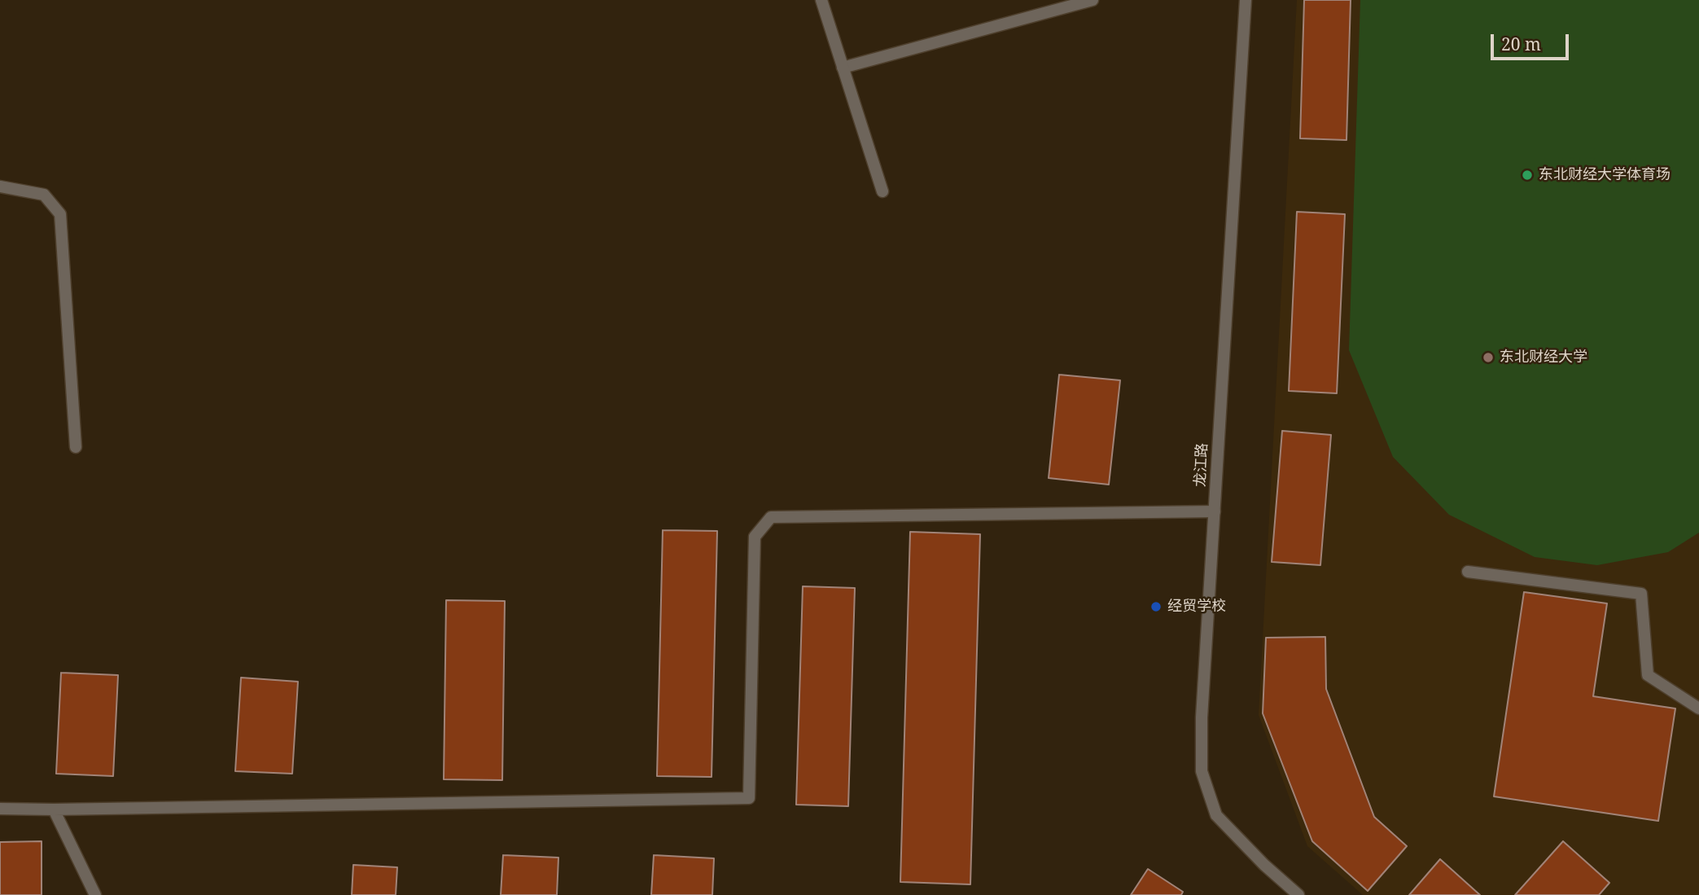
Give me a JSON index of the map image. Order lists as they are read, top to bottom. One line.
{"streets":{"street":["龙江路"]},"places":["东北财经大学体育场","东北财经大学","经贸学校"],"scale_bar":"20 m"}
